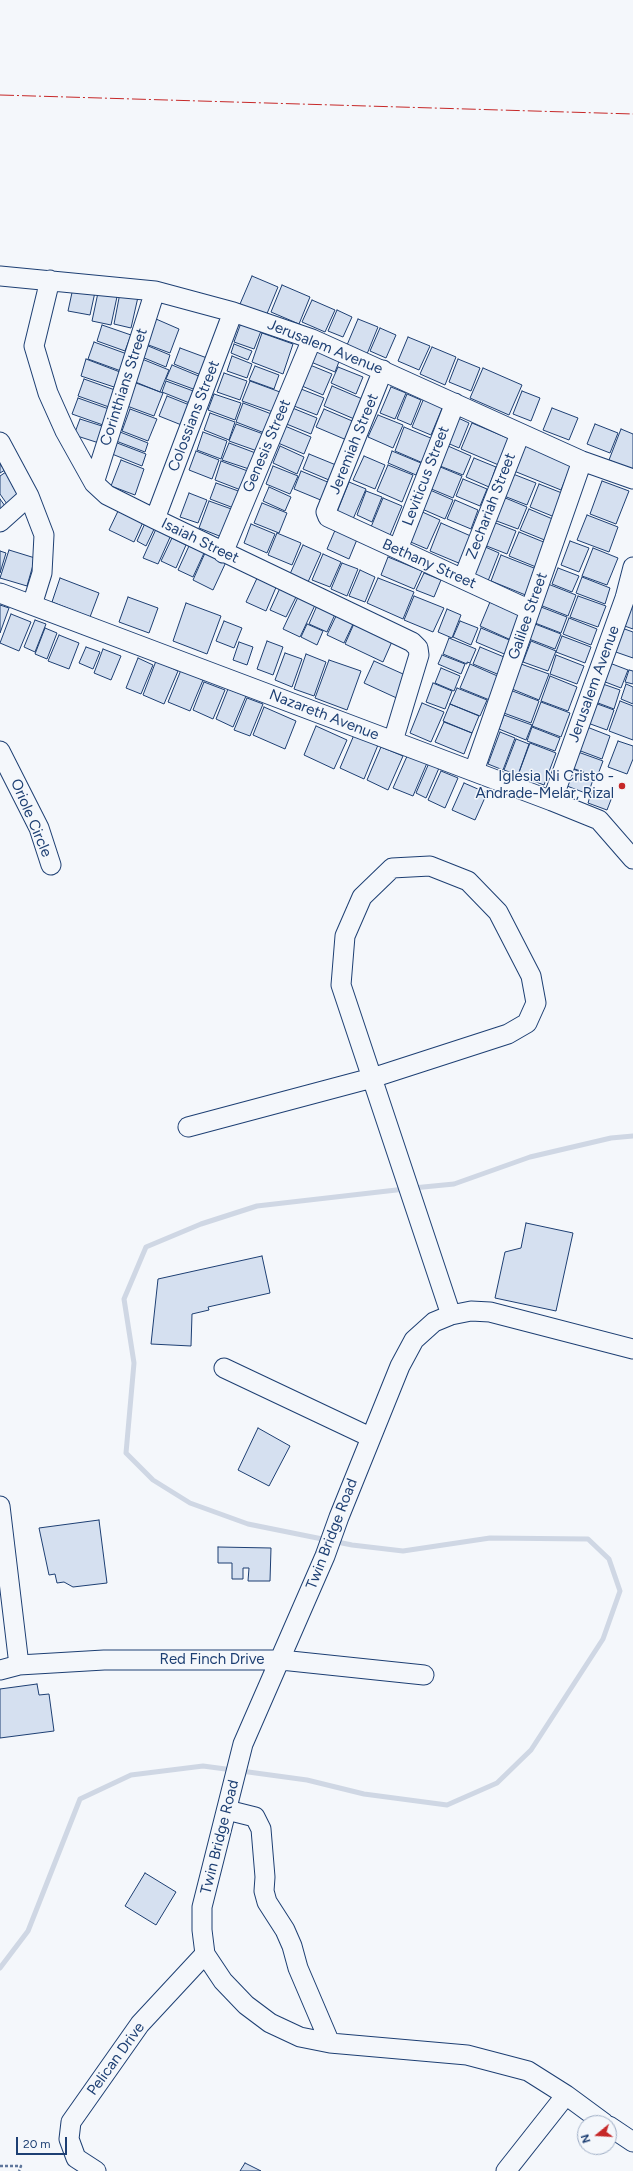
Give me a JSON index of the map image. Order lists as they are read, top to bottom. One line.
{"streets":{"street":["Jerusalem Avenue","Corinthians Street","Colossians Street","Jeremiah Street","Genesis Street","Leviticus Street","Zechariah Street","Isaiah Street","Bethany Street","Galilee Street","Nazareth Avenue","Oriole Circle","Twin Bridge Road","Red Finch Drive","Pelican Drive"]},"crossings":[["Jerusalem Avenue","Corinthians Street"],["Jerusalem Avenue","Colossians Street"],["Jerusalem Avenue","Jeremiah Street"],["Jerusalem Avenue","Genesis Street"],["Jerusalem Avenue","Leviticus Street"],["Jerusalem Avenue","Zechariah Street"],["Jerusalem Avenue","Isaiah Street"],["Jerusalem Avenue","Galilee Street"],["Jerusalem Avenue","Nazareth Avenue"],["Corinthians Street","Isaiah Street"],["Colossians Street","Isaiah Street"],["Jeremiah Street","Bethany Street"],["Genesis Street","Isaiah Street"],["Leviticus Street","Bethany Street"],["Zechariah Street","Bethany Street"],["Isaiah Street","Nazareth Avenue"],["Bethany Street","Galilee Street"],["Galilee Street","Nazareth Avenue"],["Twin Bridge Road","Red Finch Drive"],["Twin Bridge Road","Pelican Drive"]],"places":["Iglesia Ni Cristo - Andrade-Melar, Rizal"],"scale_bar":"20 m","north":"left"}
